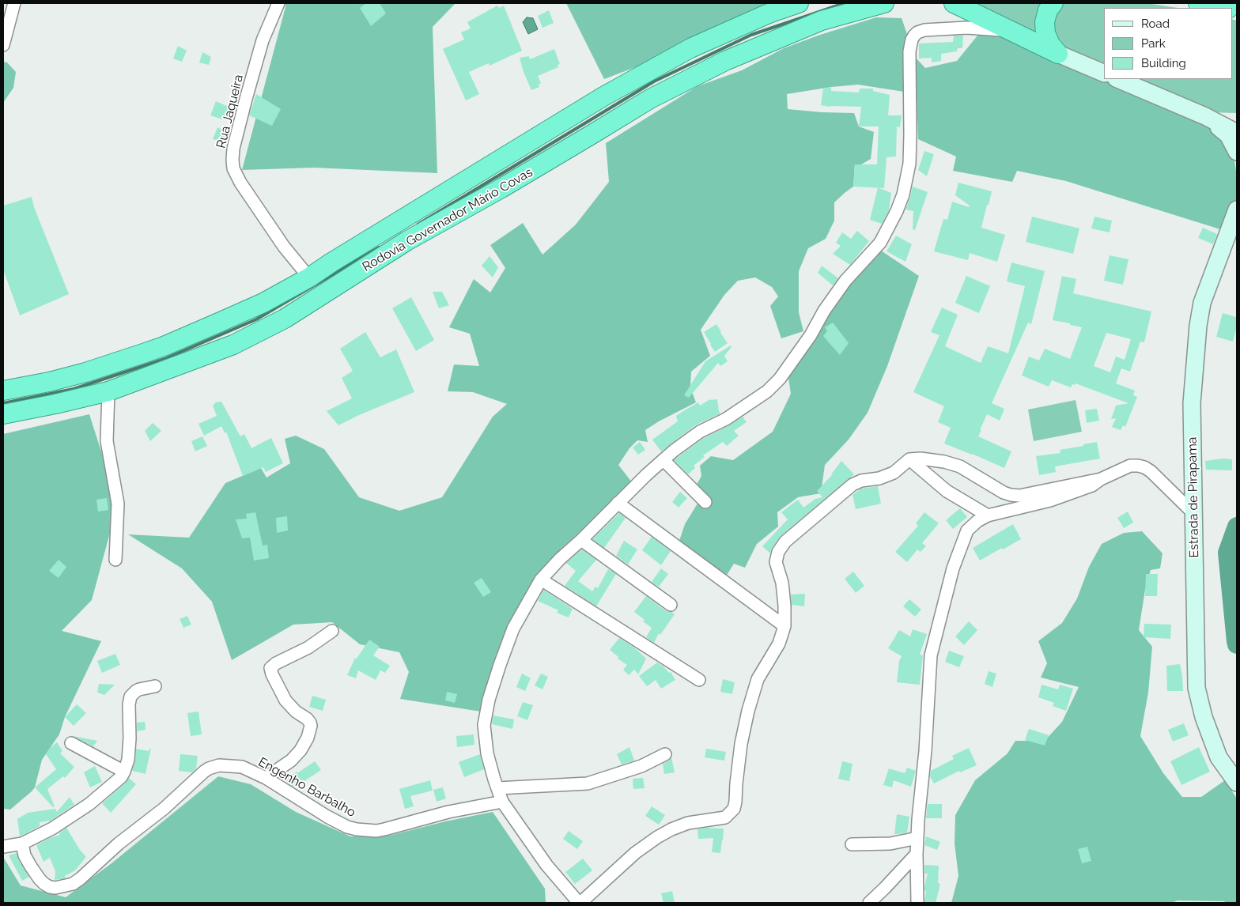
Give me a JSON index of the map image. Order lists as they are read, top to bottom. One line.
{"streets":{"highway":["Rodovia Governador Mário Covas"],"main road":["Estrada de Pirapama"],"street":["Rua Jaqueira","Engenho Barbalho"]},"crossings":[["Rua Jaqueira","Rodovia Governador Mário Covas"]],"legend":["Road","Park","Building"]}
